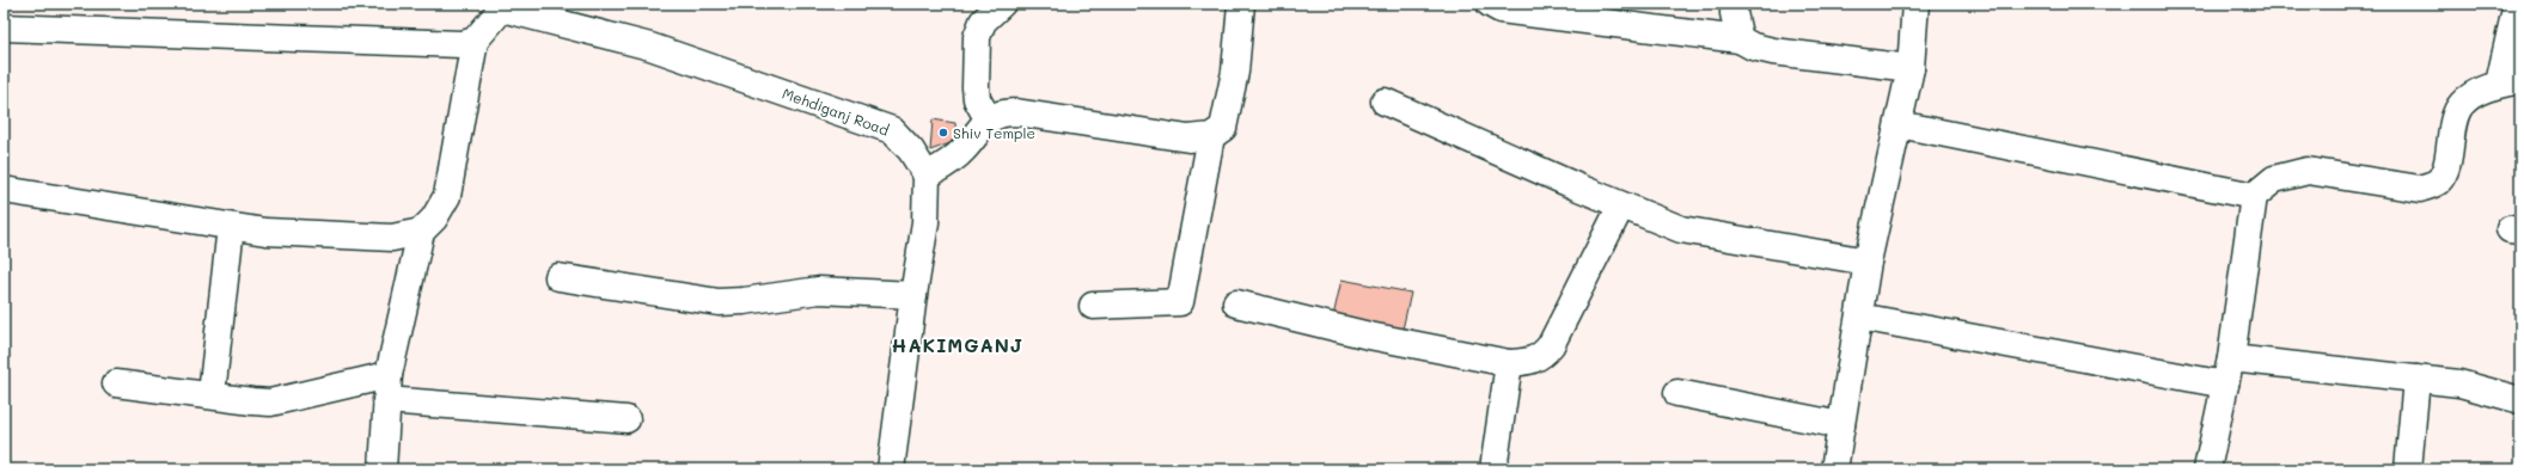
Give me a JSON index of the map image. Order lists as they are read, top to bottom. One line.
{"streets":{"street":["Mehdiganj Road"]},"districts":["HAKIMGANJ"],"places":["Shiv Temple"]}
